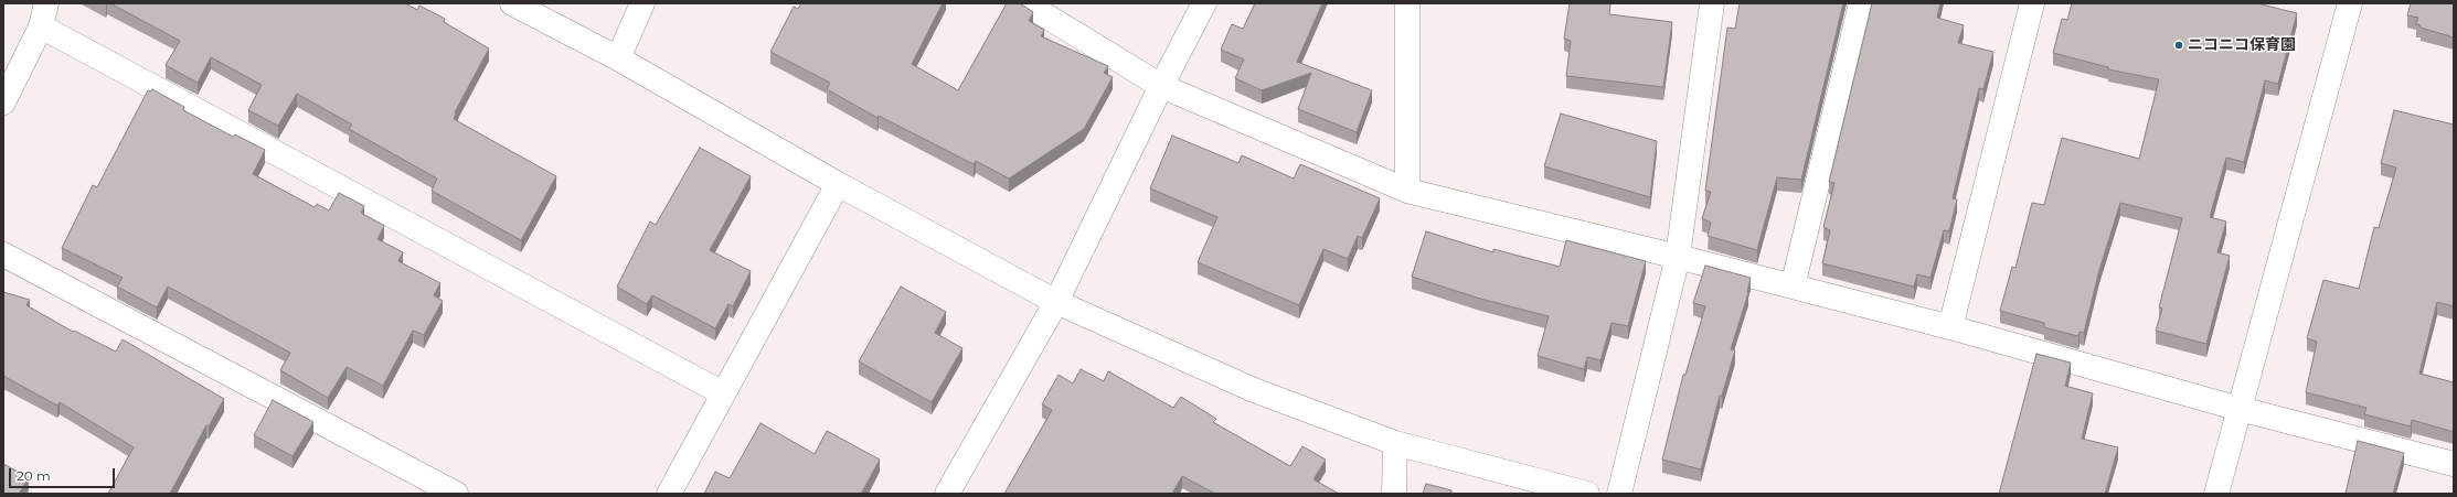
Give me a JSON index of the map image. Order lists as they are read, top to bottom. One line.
{"places":["ニコニコ保育園"],"scale_bar":"20 m"}
